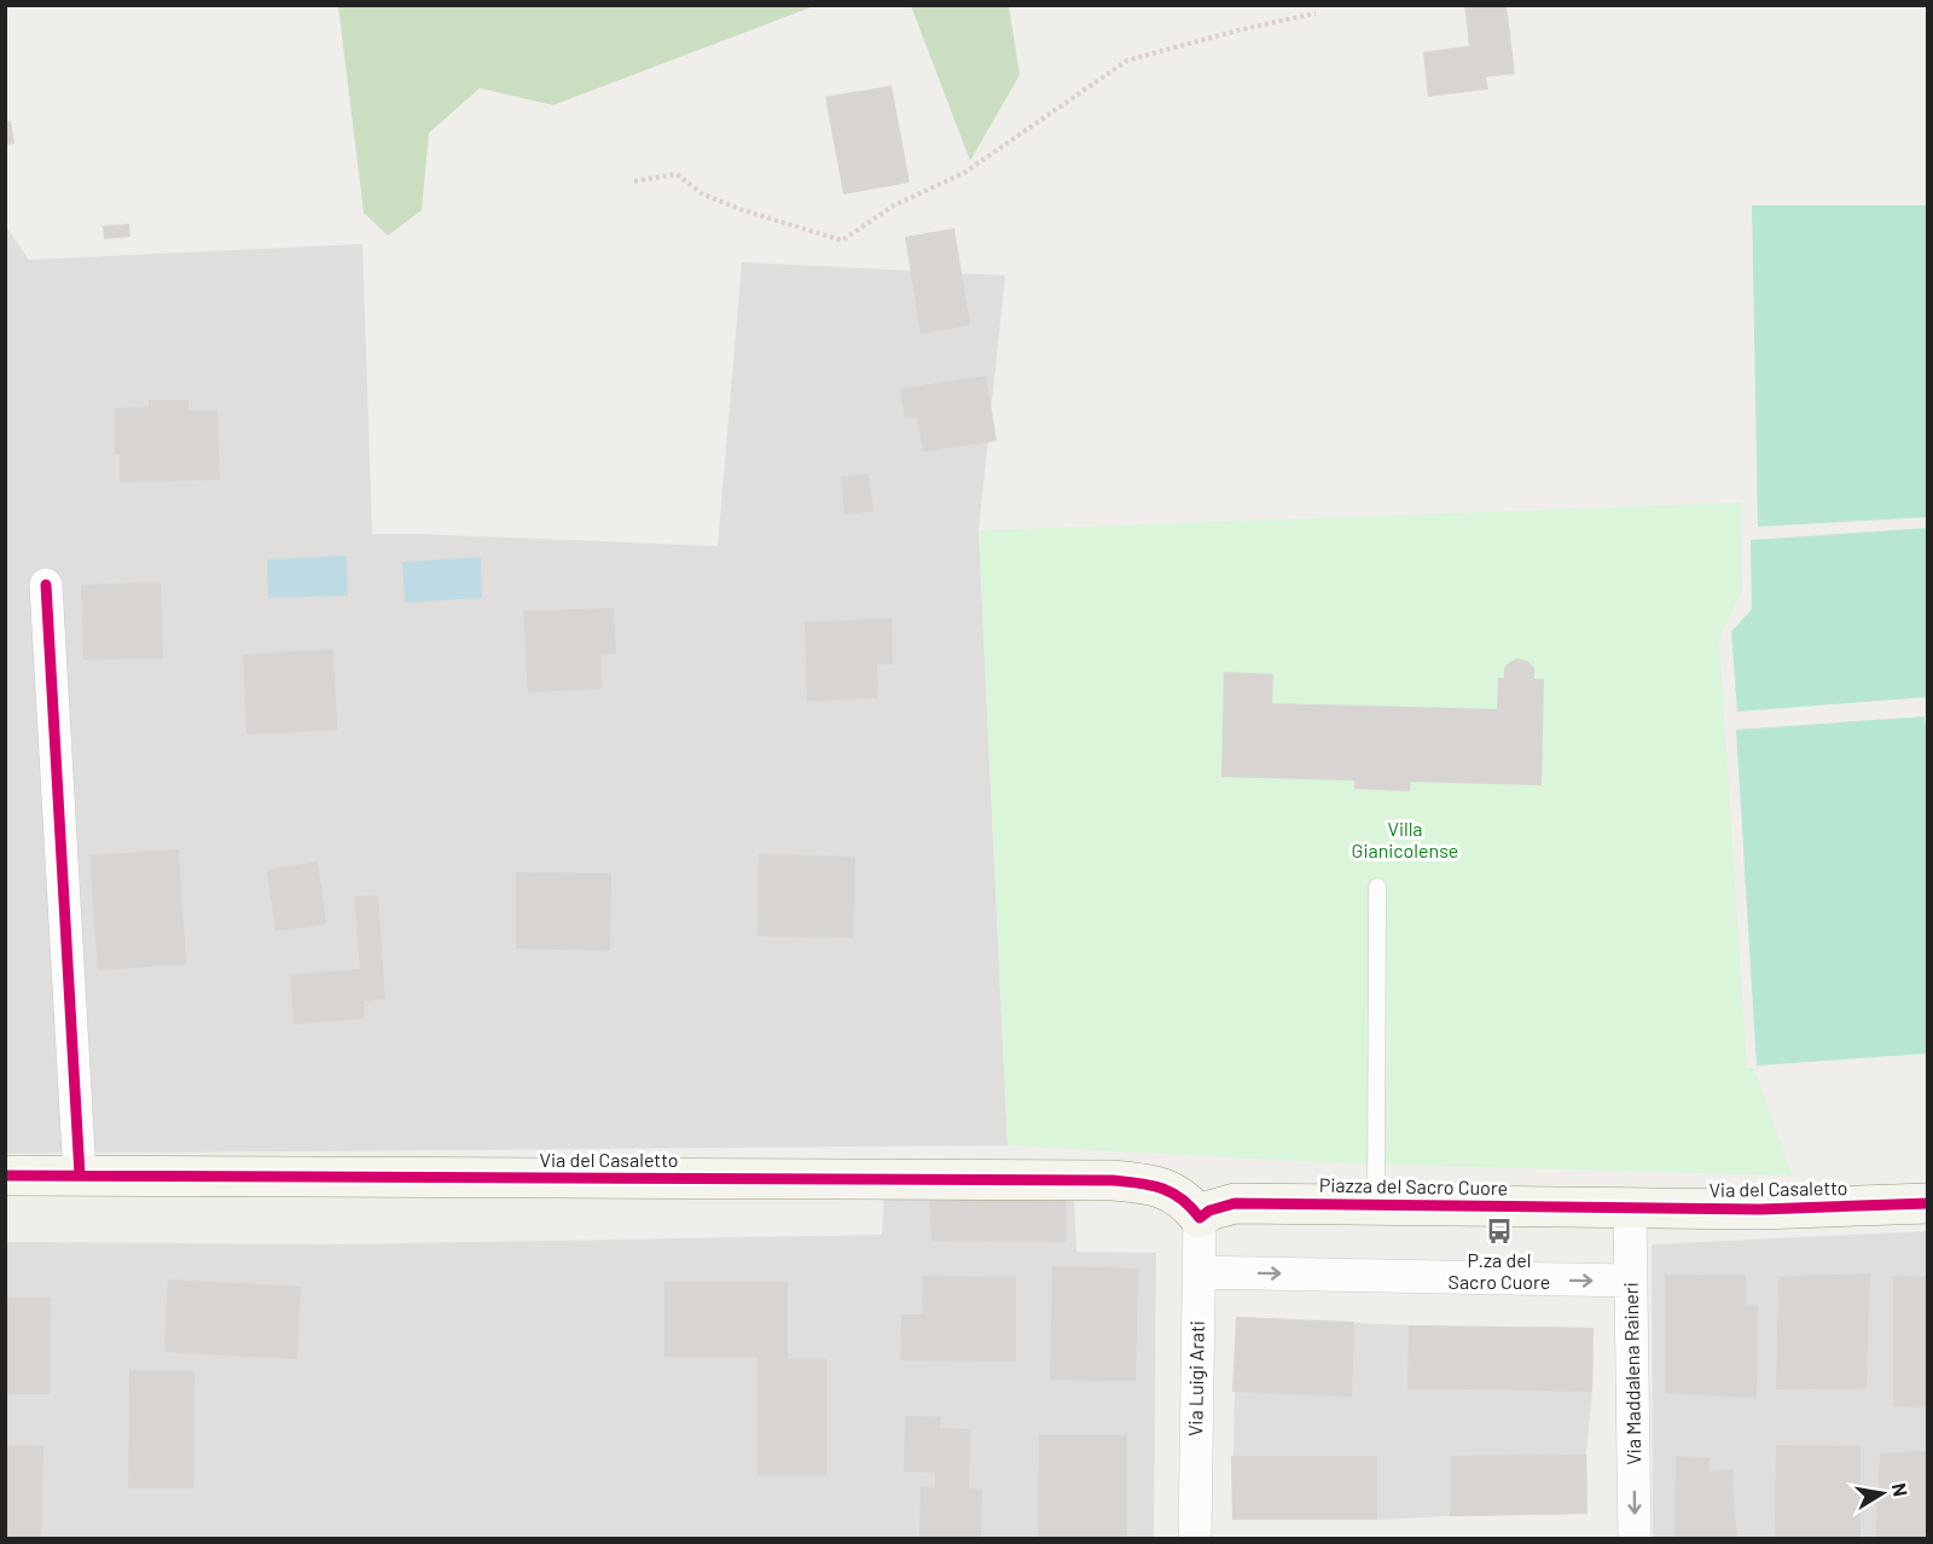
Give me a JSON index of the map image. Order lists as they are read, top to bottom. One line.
{"streets":{"street":["Via del Casaletto","Piazza del Sacro Cuore","Via Maddalena Raineri","Via Luigi Arati"]},"crossings":[["Via del Casaletto","Piazza del Sacro Cuore"],["Via del Casaletto","Via Maddalena Raineri"],["Via del Casaletto","Via Luigi Arati"],["Piazza del Sacro Cuore","Via Maddalena Raineri"],["Piazza del Sacro Cuore","Via Luigi Arati"]],"one_way":["Via Maddalena Raineri"],"parks":["Villa Gianicolense"],"places":{"bus stop":["P.za del Sacro Cuore"]},"north":"right"}
